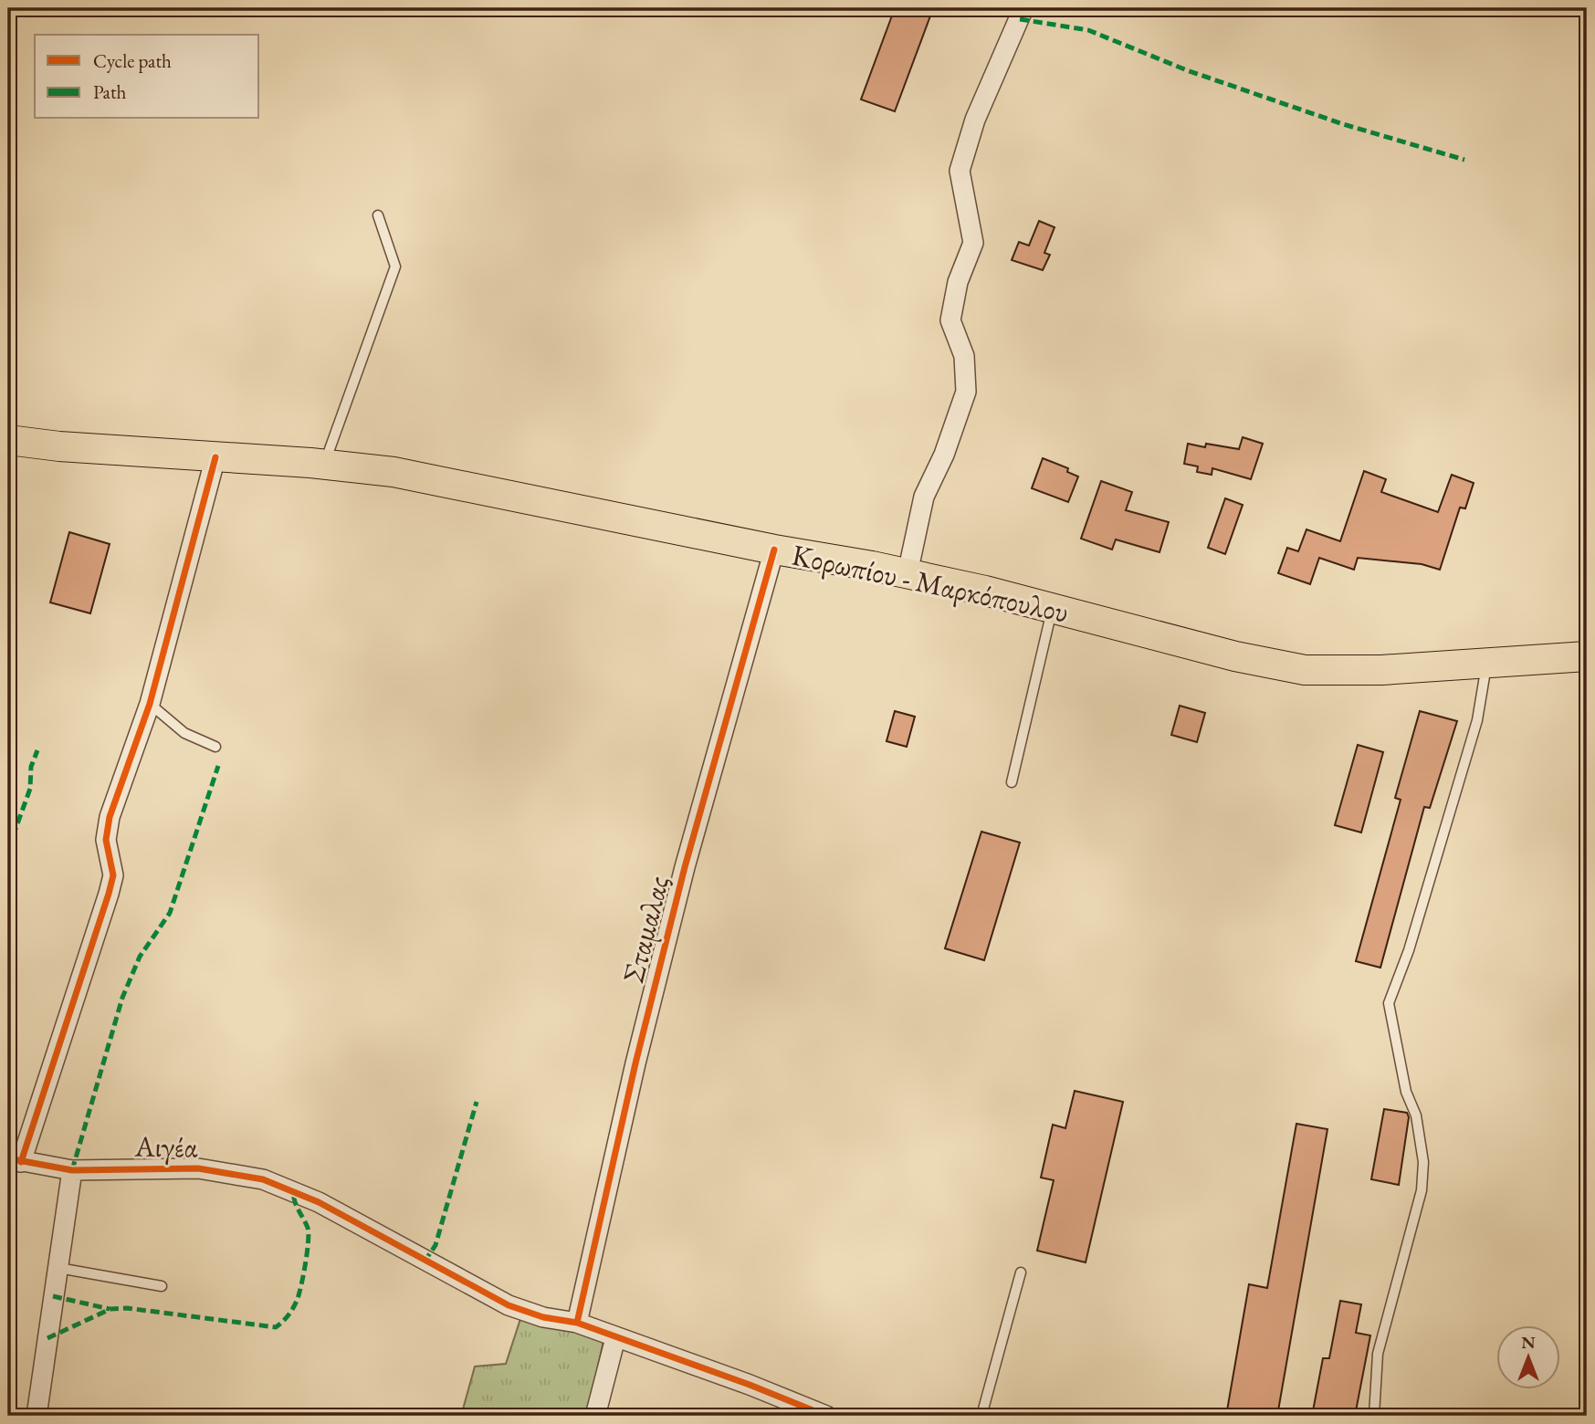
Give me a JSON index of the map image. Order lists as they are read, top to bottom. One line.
{"streets":{"main road":["Κορωπίου - Μαρκόπουλου"],"street":["Σταμαλας","Αιγέα"]},"crossings":[["Κορωπίου - Μαρκόπουλου","Σταμαλας"],["Σταμαλας","Αιγέα"]],"legend":["Cycle path","Path"],"north":"top"}
